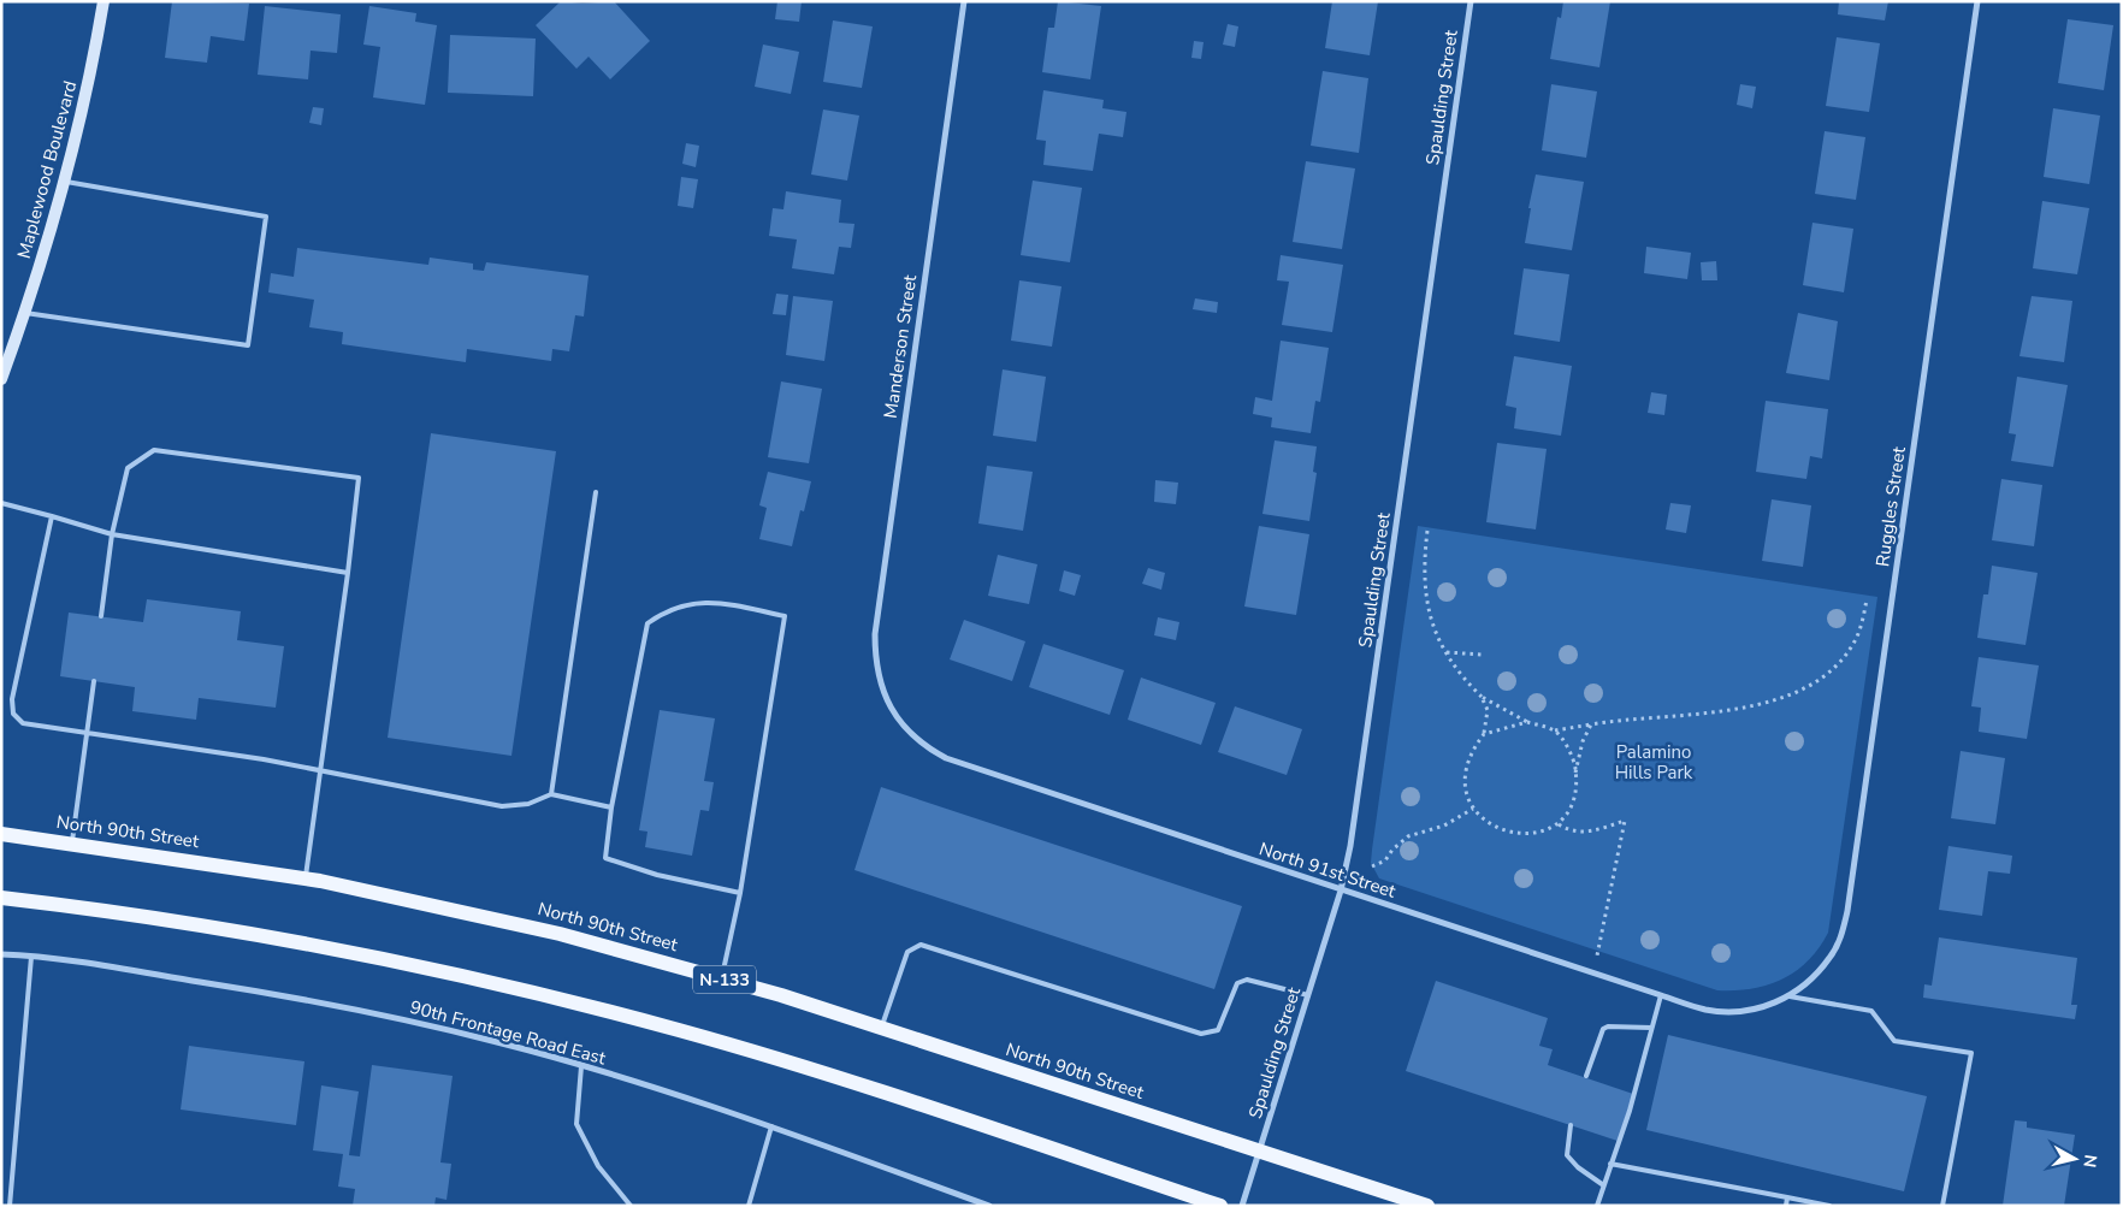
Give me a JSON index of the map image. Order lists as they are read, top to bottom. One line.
{"streets":{"main road":["North 90th Street","N-133"],"street":["Spaulding Street","Maplewood Boulevard","Manderson Street","Ruggles Street","North 91st Street","90th Frontage Road East"]},"crossings":[["Spaulding Street","North 90th Street"],["Spaulding Street","North 91st Street"],["Manderson Street","North 91st Street"],["Ruggles Street","North 91st Street"]],"parks":["Palamino Hills Park"],"north":"right"}
